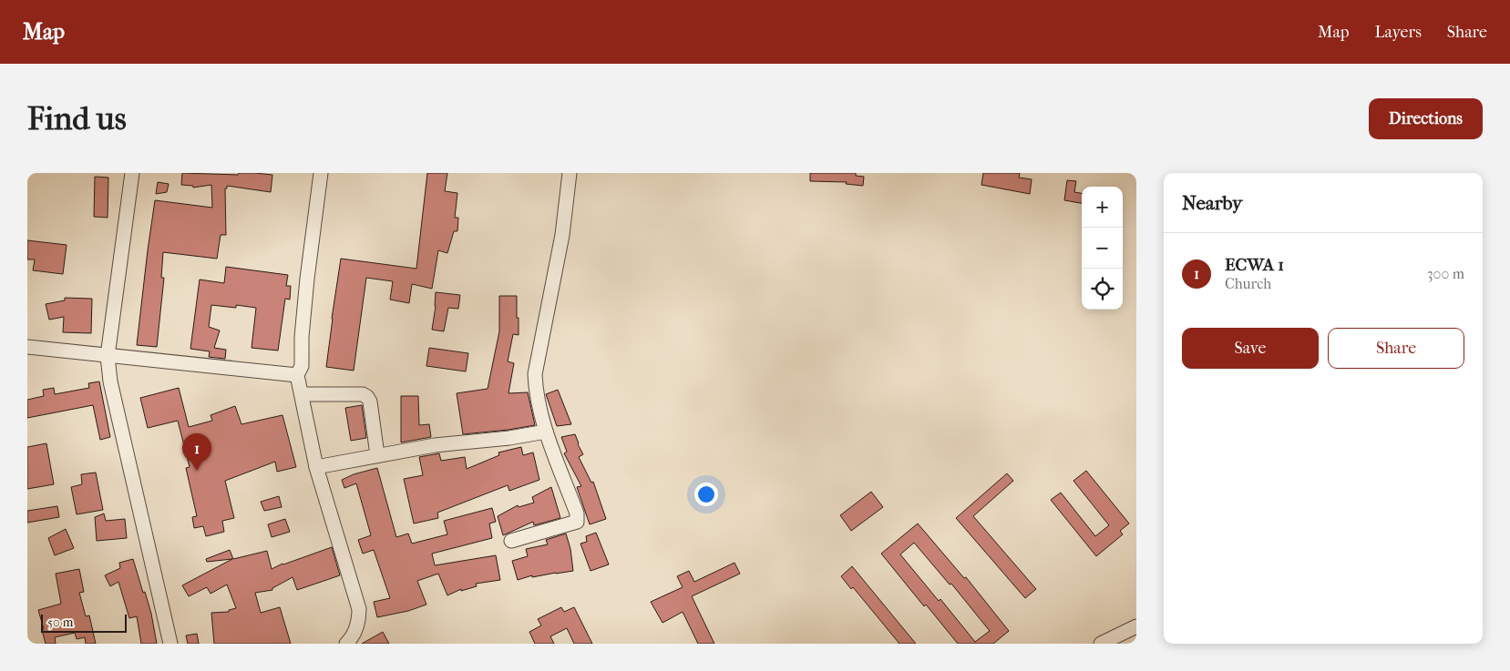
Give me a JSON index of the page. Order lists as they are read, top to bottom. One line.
{"scale_bar":"50 m","page":{"header":"Map","nav":["Map","Layers","Share"],"buttons":["Directions",["Save","Share"]],"title":"Find us","heading":"Nearby","map_buttons":["+","−"],"list":[{"mark":"1","name":"ECWA 1","note":"Church","value":"300 m"}],"pins":"1","scale":"50 m"}}
